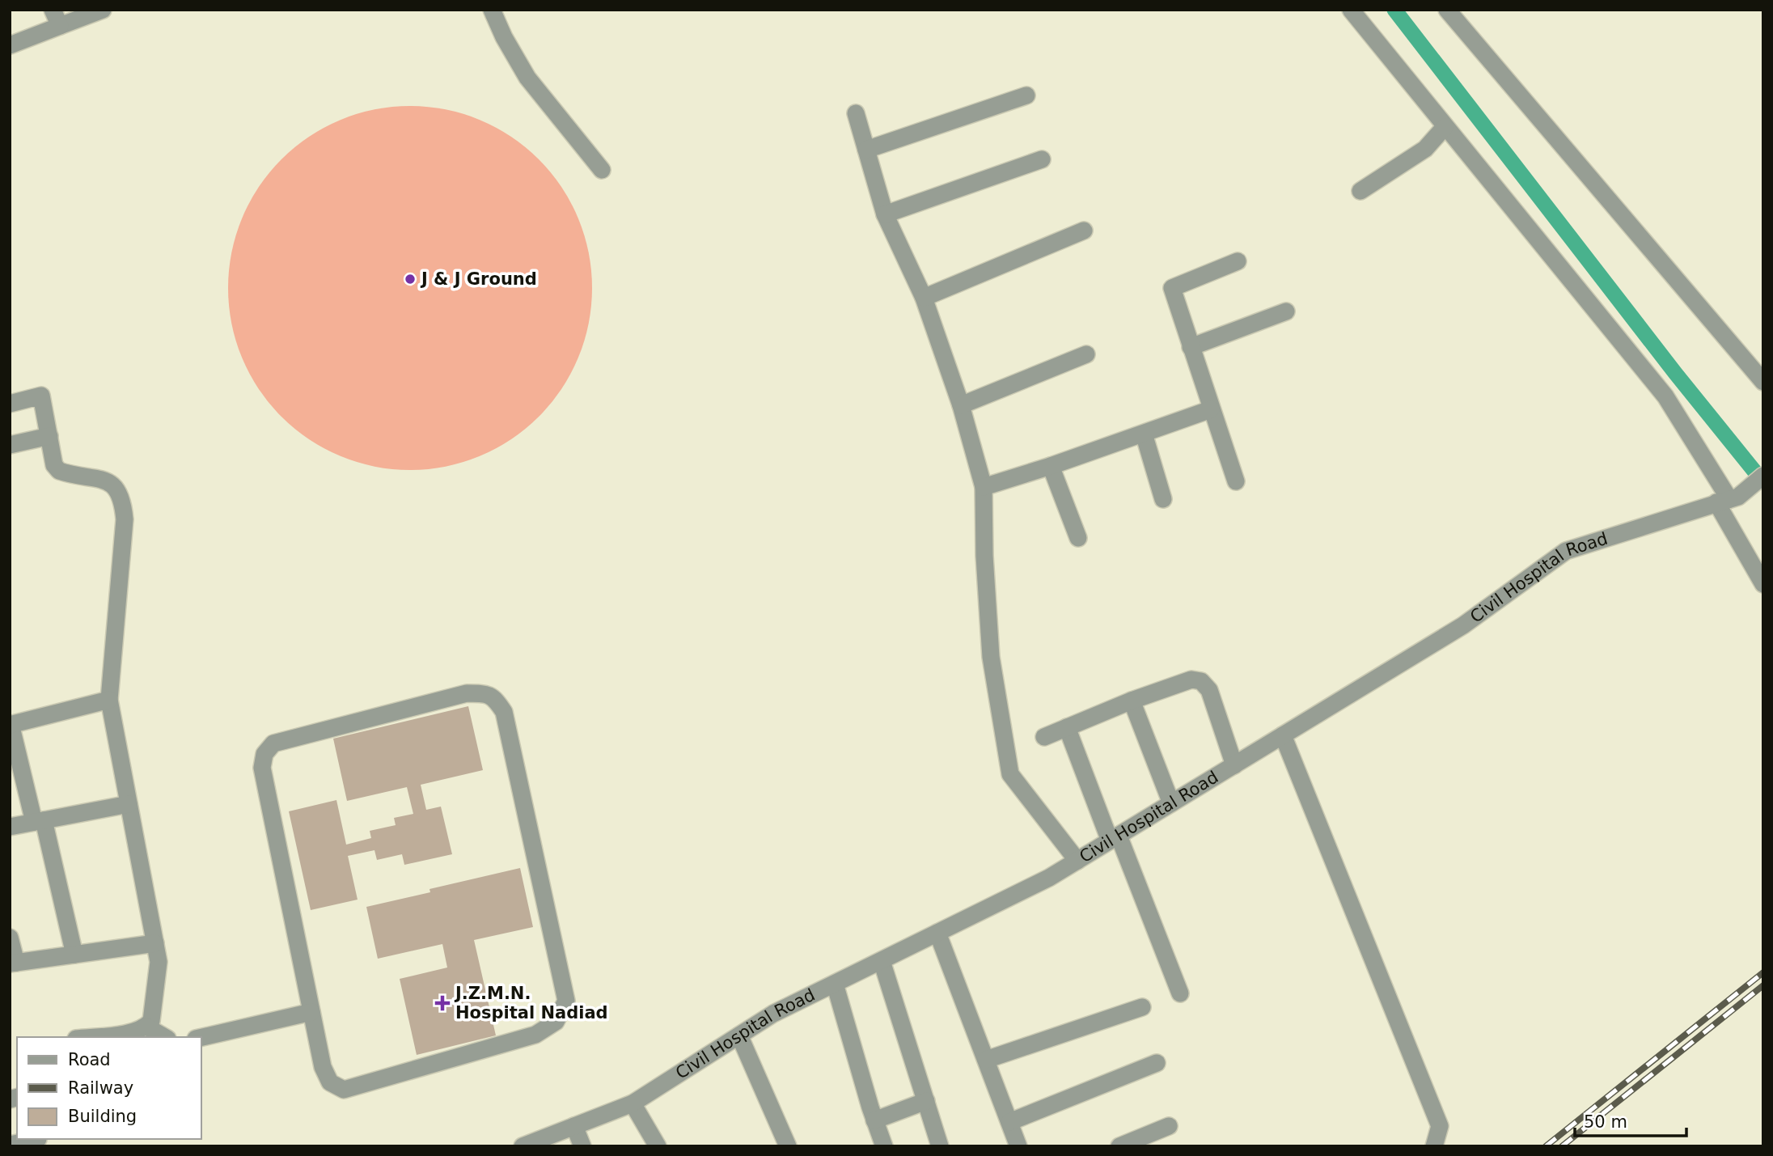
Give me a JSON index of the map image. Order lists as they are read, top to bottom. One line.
{"streets":{"street":["Civil Hospital Road"]},"places":{"other":["J & J Ground"],"health":["J.Z.M.N. Hospital Nadiad"]},"legend":["Road","Railway","Building"],"scale_bar":"50 m"}
